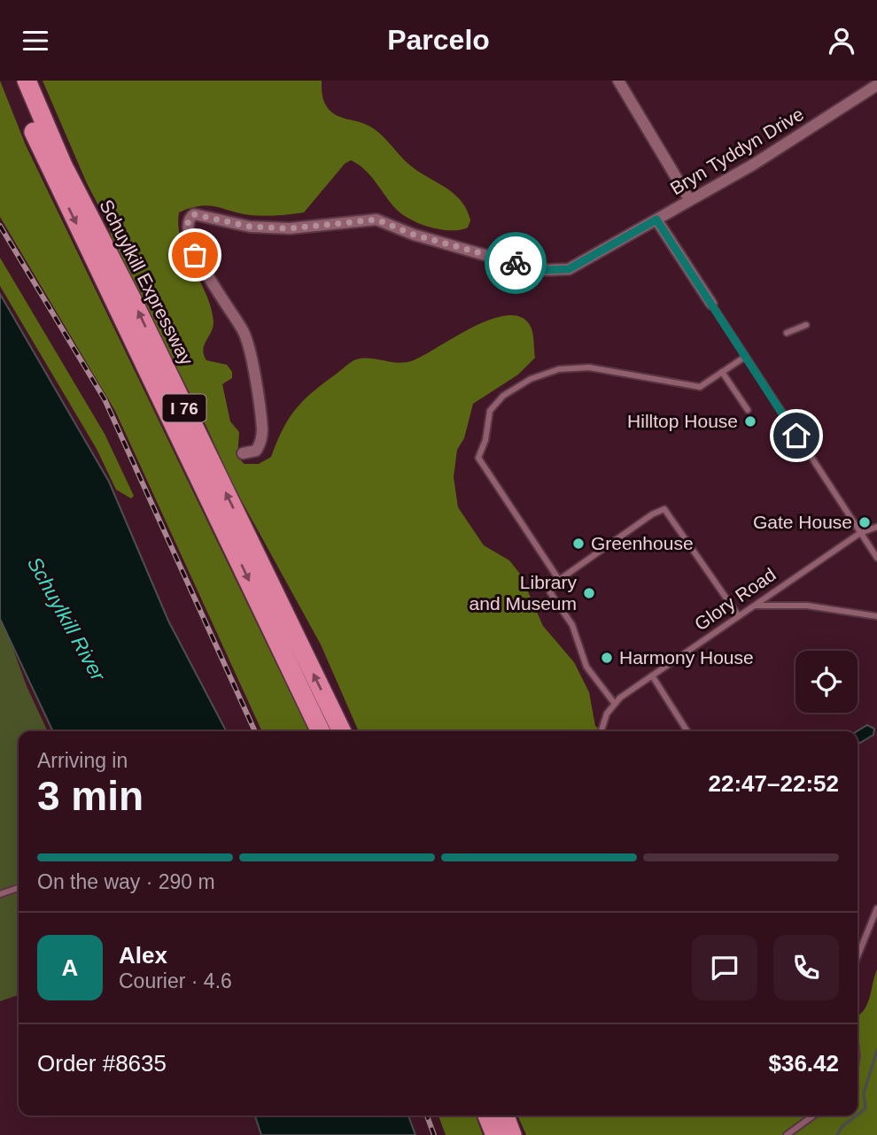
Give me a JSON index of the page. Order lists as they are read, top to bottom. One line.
{"streets":{"highway":["Schuylkill Expressway","I 76"],"street":["Bryn Tyddyn Drive"],"lane":["Glory Road"]},"water":["Schuylkill River"],"places":["Hilltop House","Gate House","Greenhouse","Library and Museum","Harmony House"],"page":{"header":"Parcelo","heading":["3 min","Arriving in","22:47–22:52"],"panel":["Alex","Courier · 4.6","Order #8635","$36.42"],"bar":"On the way · 290 m","round":"A"}}
